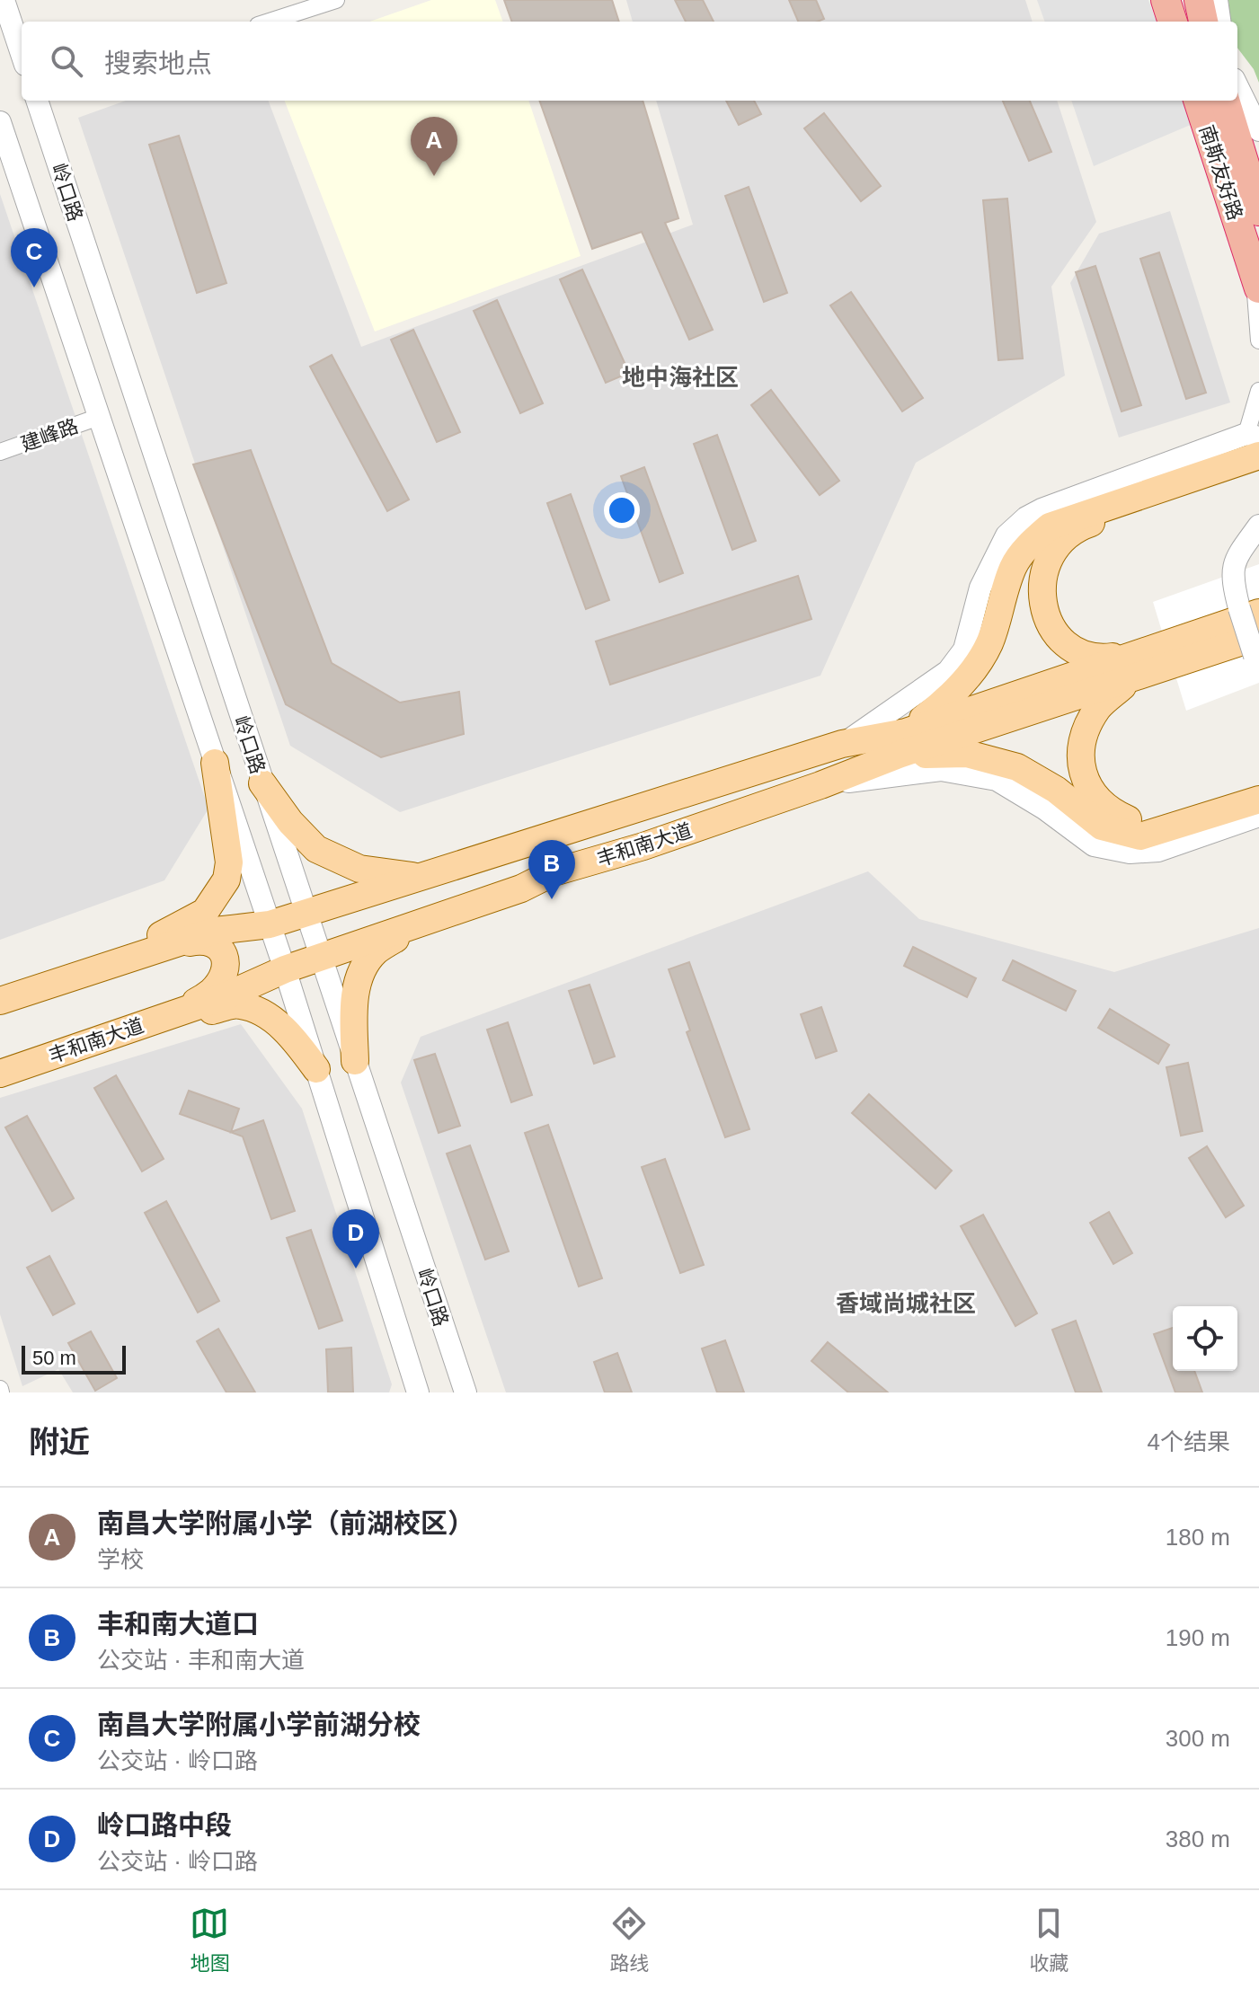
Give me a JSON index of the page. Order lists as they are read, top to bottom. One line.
{"streets":{"highway":["南斯友好路"],"main road":["丰和南大道"],"street":["岭口路","建峰路"]},"crossings":[["岭口路","建峰路"],["岭口路","丰和南大道"]],"districts":["地中海社区","香域尚城社区"],"scale_bar":"50 m","page":{"search":"搜索地点","pins":["A","C","B","D"],"scale":"50 m","heading":["附近","4个结果"],"list":[{"mark":"A","name":"南昌大学附属小学（前湖校区）","note":"学校","value":"180 m"},{"mark":"B","name":"丰和南大道口","note":"公交站 · 丰和南大道","value":"190 m"},{"mark":"C","name":"南昌大学附属小学前湖分校","note":"公交站 · 岭口路","value":"300 m"},{"mark":"D","name":"岭口路中段","note":"公交站 · 岭口路","value":"380 m"}],"nav":["地图","路线","收藏"]}}
